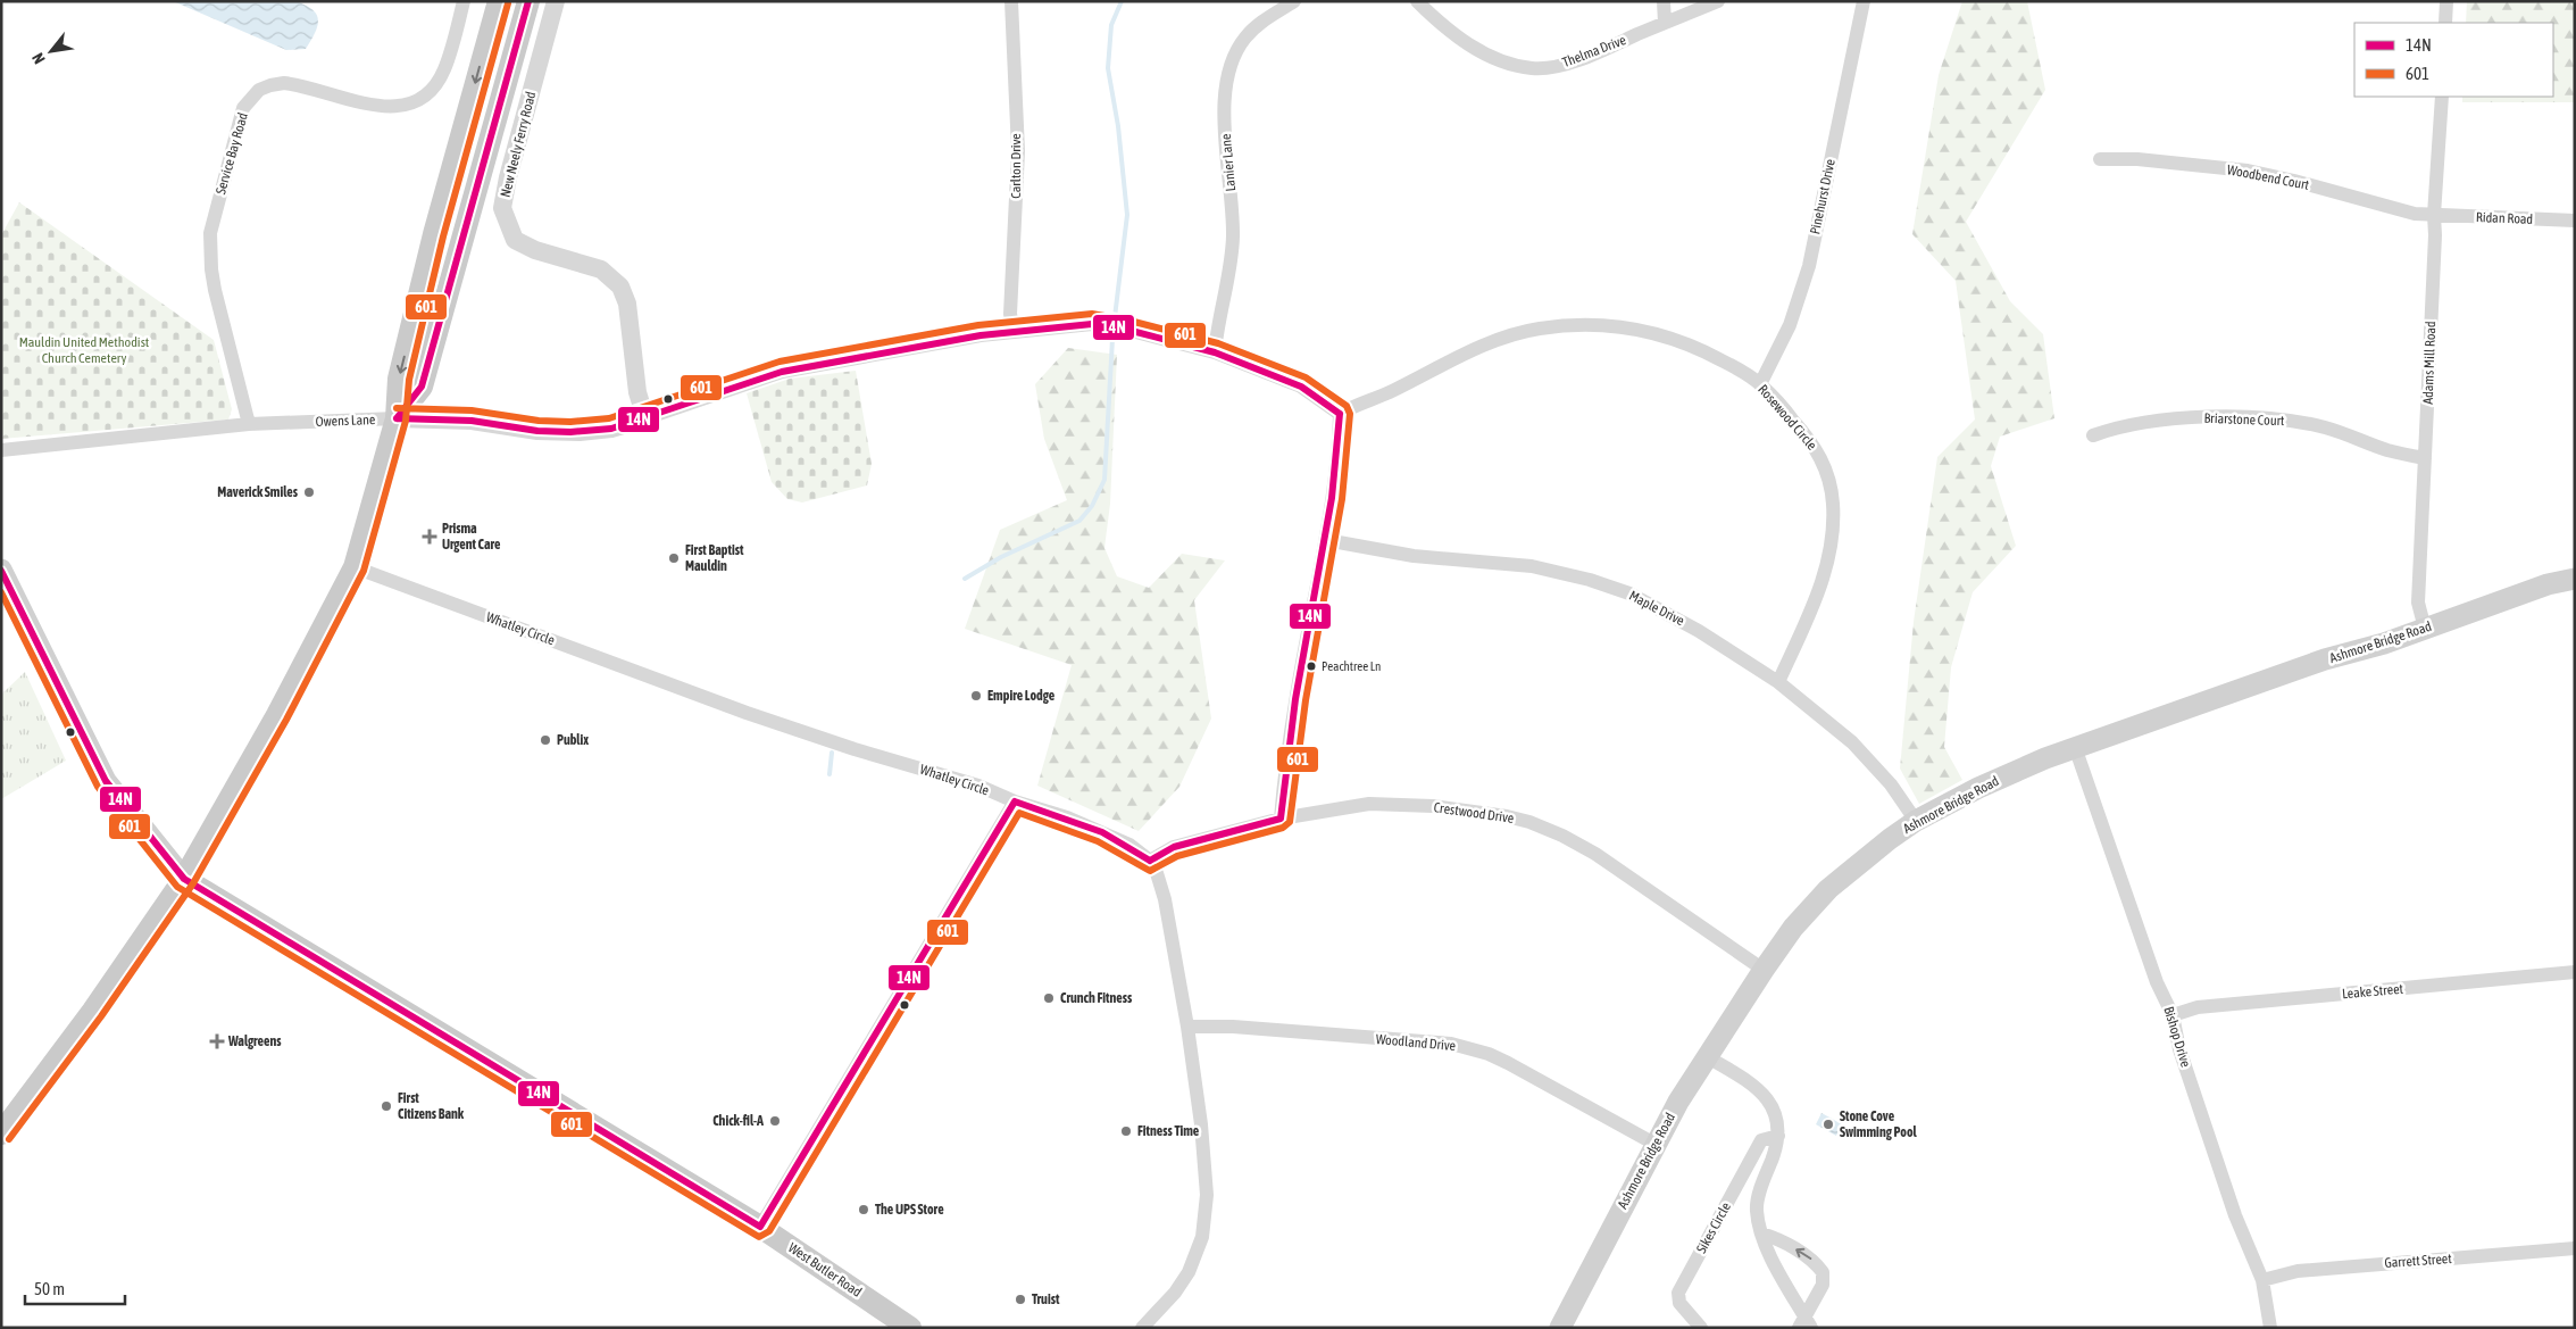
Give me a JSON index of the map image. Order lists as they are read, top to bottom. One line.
{"streets":{"main road":["Ashmore Bridge Road","West Butler Road"],"street":["Thelma Drive","New Neely Ferry Road","Service Bay Road","Lanier Lane","Carlton Drive","Woodbend Court","Pinehurst Drive","Ridan Road","Adams Mill Road","Rosewood Circle","Briarstone Court","Owens Lane","Maple Drive","Whatley Circle","Crestwood Drive","Leake Street","Bishop Drive","Woodland Drive","Sikes Circle","Garrett Street"]},"crossings":[["New Neely Ferry Road","Owens Lane"],["Service Bay Road","Owens Lane"],["Lanier Lane","Owens Lane"],["Carlton Drive","Owens Lane"],["Woodbend Court","Ridan Road"],["Woodbend Court","Adams Mill Road"],["Pinehurst Drive","Rosewood Circle"],["Ridan Road","Adams Mill Road"],["Adams Mill Road","Briarstone Court"],["Adams Mill Road","Ashmore Bridge Road"],["Rosewood Circle","Owens Lane"],["Rosewood Circle","Maple Drive"],["Maple Drive","Ashmore Bridge Road"],["Whatley Circle","Crestwood Drive"],["Whatley Circle","Woodland Drive"],["Ashmore Bridge Road","Crestwood Drive"],["Ashmore Bridge Road","Bishop Drive"],["Ashmore Bridge Road","Woodland Drive"],["Leake Street","Bishop Drive"],["Bishop Drive","Garrett Street"]],"parks":["Mauldin United Methodist Church Cemetery"],"places":{"other":["Maverick Smiles","First Baptist Mauldin","Peachtree Ln","Empire Lodge","Publix","Crunch Fitness","First Citizens Bank","Chick-fil-A","Stone Cove Swimming Pool","Fitness Time","The UPS Store","Truist"],"health":["Prisma Urgent Care","Walgreens"]},"lines":["transit line 14N","transit line 601"],"legend":["14N","601"],"scale_bar":"50 m","north":"bottom left"}
